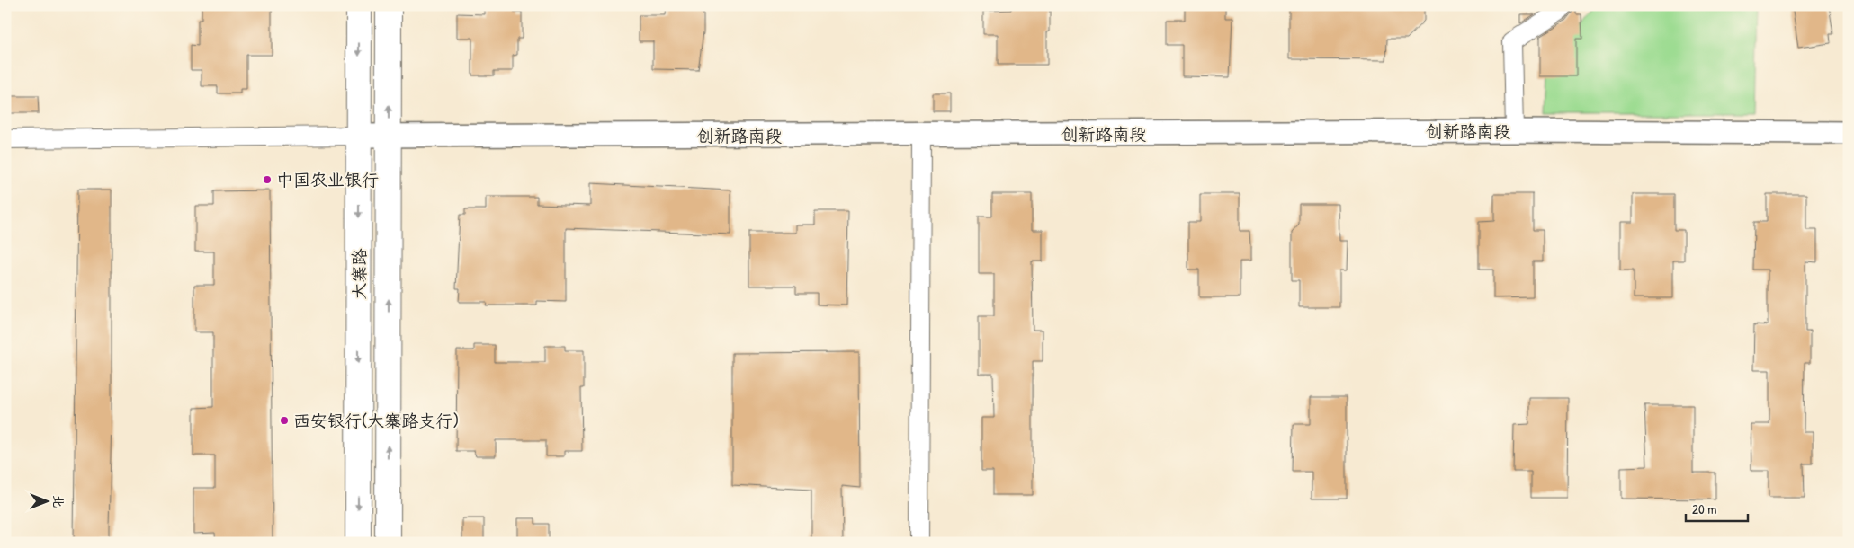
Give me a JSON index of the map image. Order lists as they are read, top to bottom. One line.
{"streets":{"main road":["大寨路"],"street":["创新路南段"]},"crossings":[["创新路南段","大寨路"]],"places":["中国农业银行","西安银行(大寨路支行)"],"scale_bar":"20 m","north":"right"}
